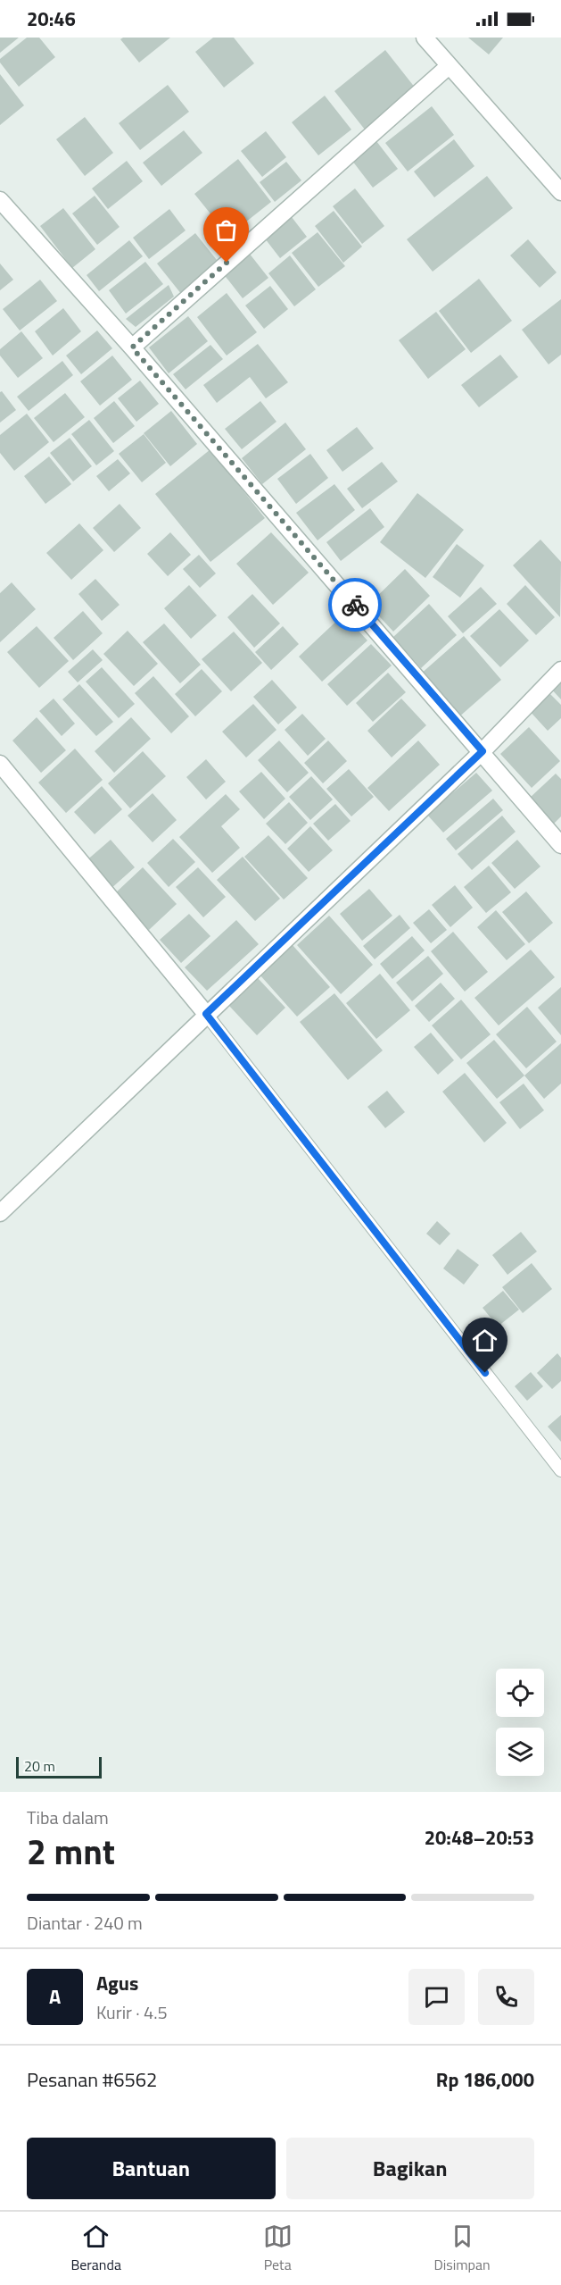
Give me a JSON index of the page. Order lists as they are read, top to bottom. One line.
{"scale_bar":"20 m","page":{"status":"20:46","scale":"20 m","heading":["2 mnt","Tiba dalam","20:48–20:53"],"panel":["Agus","Kurir · 4.5","Pesanan #6562","Rp 186,000"],"bar":"Diantar · 240 m","round":"A","buttons":["Bantuan","Bagikan"],"tabs":["Beranda","Peta","Disimpan"]}}
